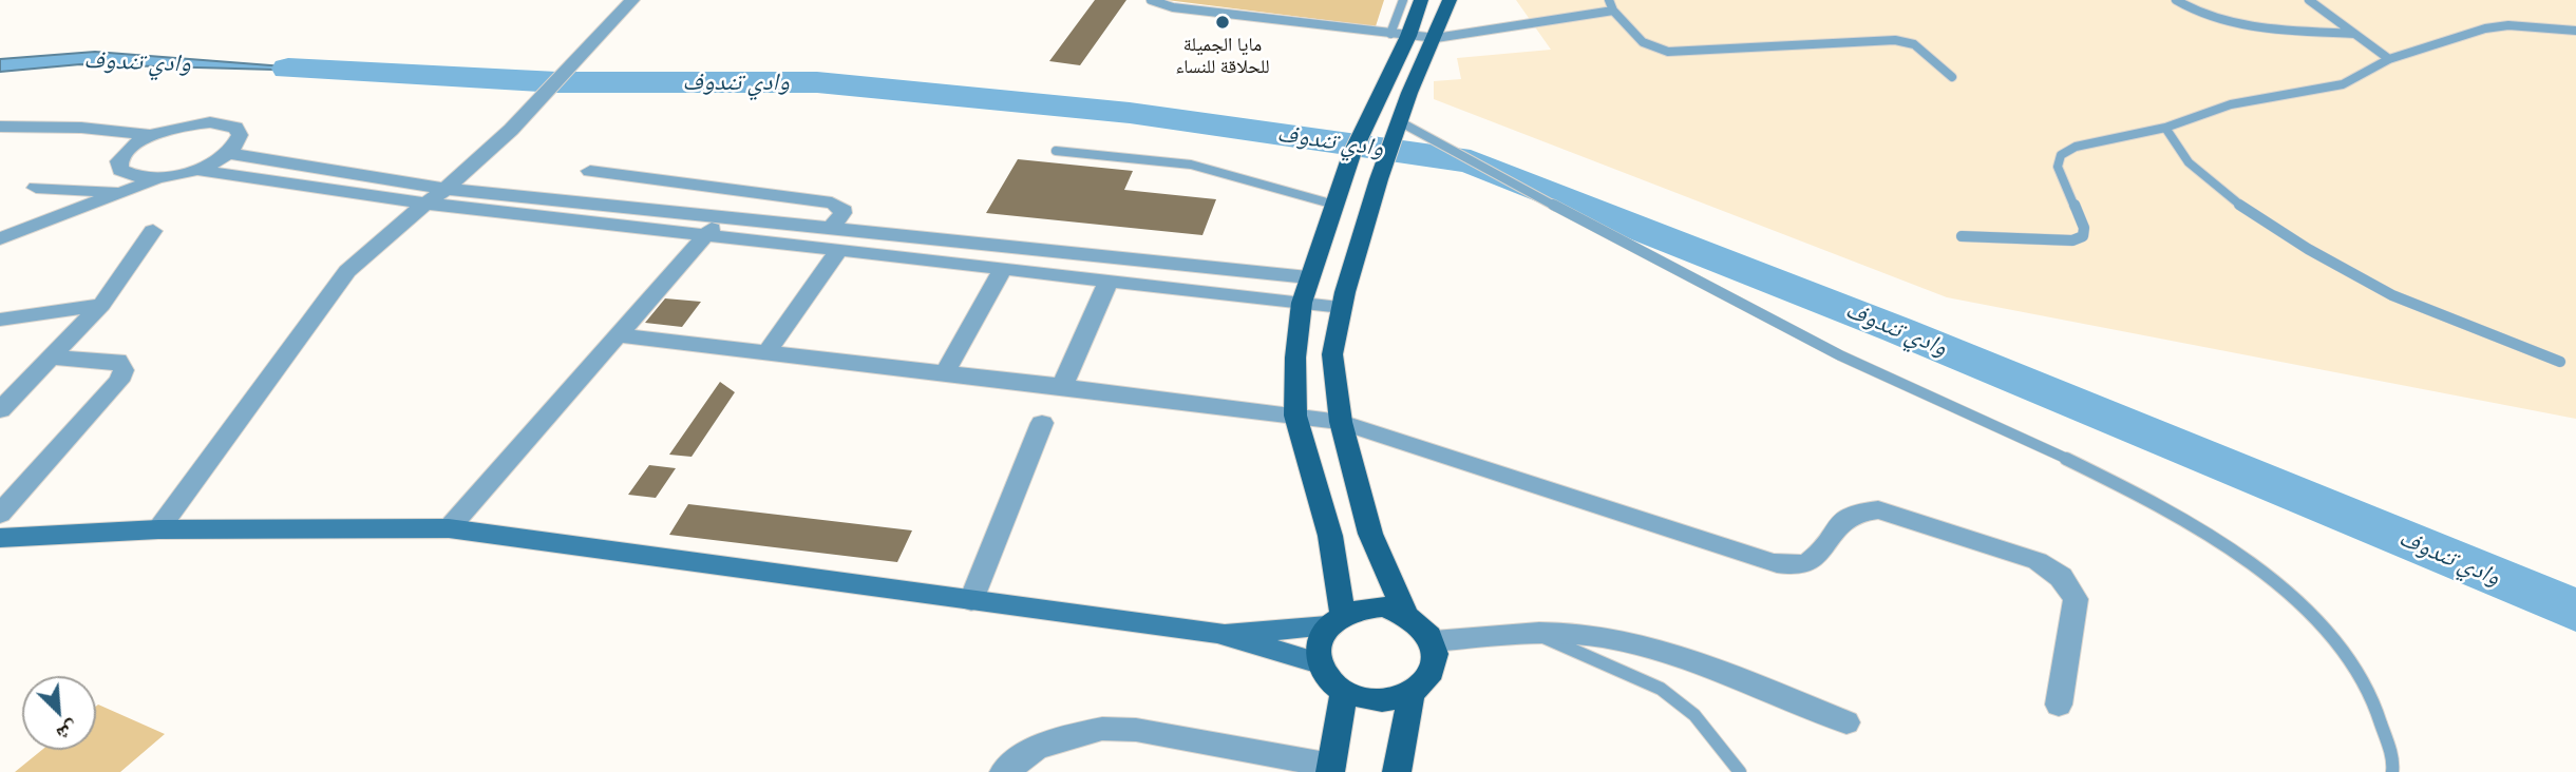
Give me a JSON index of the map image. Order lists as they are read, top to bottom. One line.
{"water":["وادي تندوف"],"places":["مايا الجميلة للحلاقة للنساء"],"north":"bottom right"}
